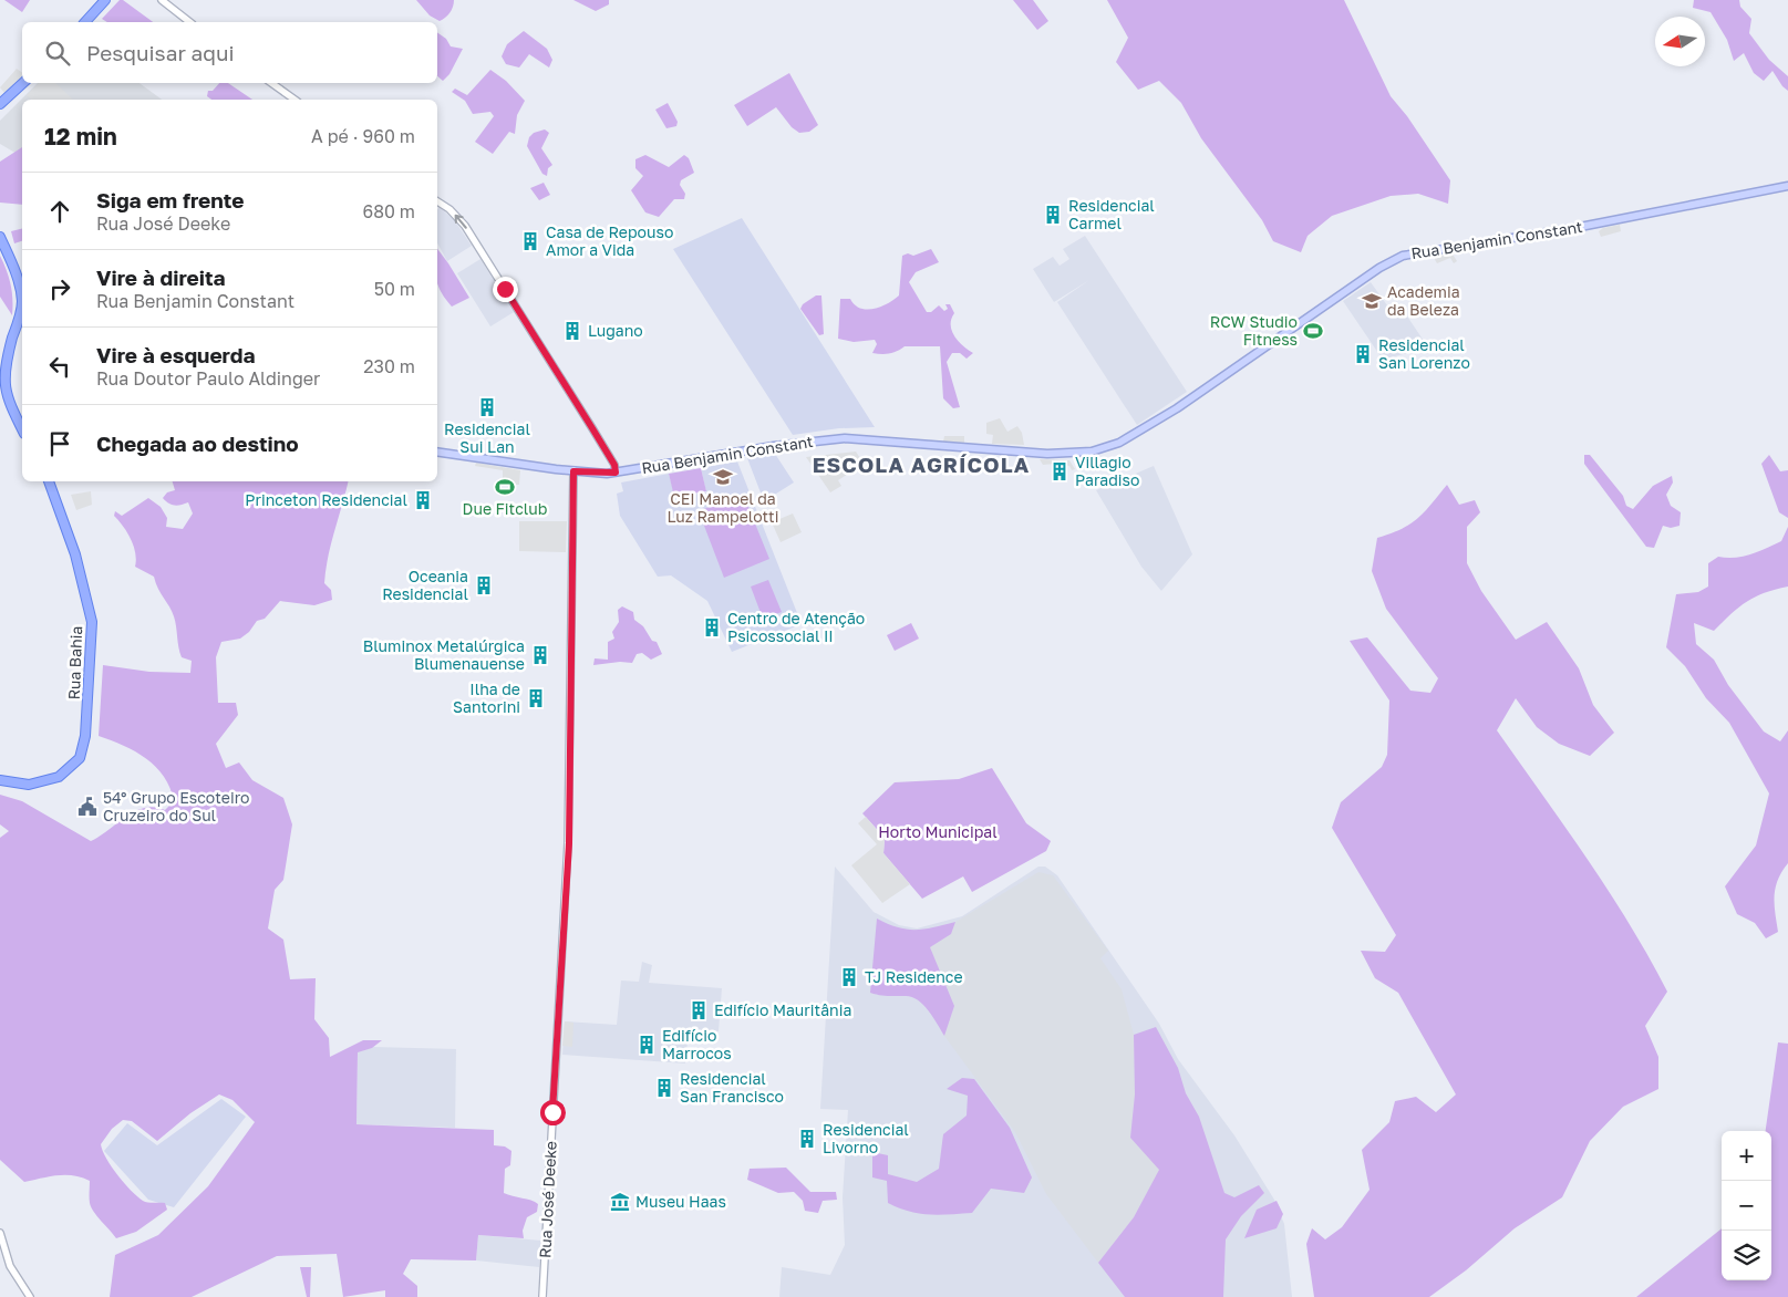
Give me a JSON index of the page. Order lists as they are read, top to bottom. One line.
{"streets":{"main road":["Rua Benjamin Constant","Rua Bahia"],"street":["Rua José Deeke"]},"crossings":[["Rua Benjamin Constant","Rua José Deeke"]],"districts":["ESCOLA AGRÍCOLA"],"parks":["Horto Municipal"],"places":{"building":["Residencial Carmel","Casa de Repouso Amor a Vida","Lugano","Residencial San Lorenzo","Residencial Sui Lan","Villagio Paradiso","Princeton Residencial","Oceania Residencial","Centro de Atenção Psicossocial II","Bluminox Metalúrgica Blumenauense","Ilha de Santorini","TJ Residence","Edifício Mauritânia","Edifício Marrocos","Residencial San Francisco","Residencial Livorno"],"school or university":["Academia da Beleza","CEI Manoel da Luz Rampelotti"],"sports":["RCW Studio Fitness","Due Fitclub"],"public building":["54° Grupo Escoteiro Cruzeiro do Sul"],"museum":["Museu Haas"]},"north":"left","page":{"search":"Pesquisar aqui","heading":["12 min","A pé · 960 m"],"list":[["Siga em frente","Rua José Deeke","680 m"],["Vire à direita","Rua Benjamin Constant","50 m"],["Vire à esquerda","Rua Doutor Paulo Aldinger","230 m"],"Chegada ao destino"],"map_buttons":["+","−"]}}
